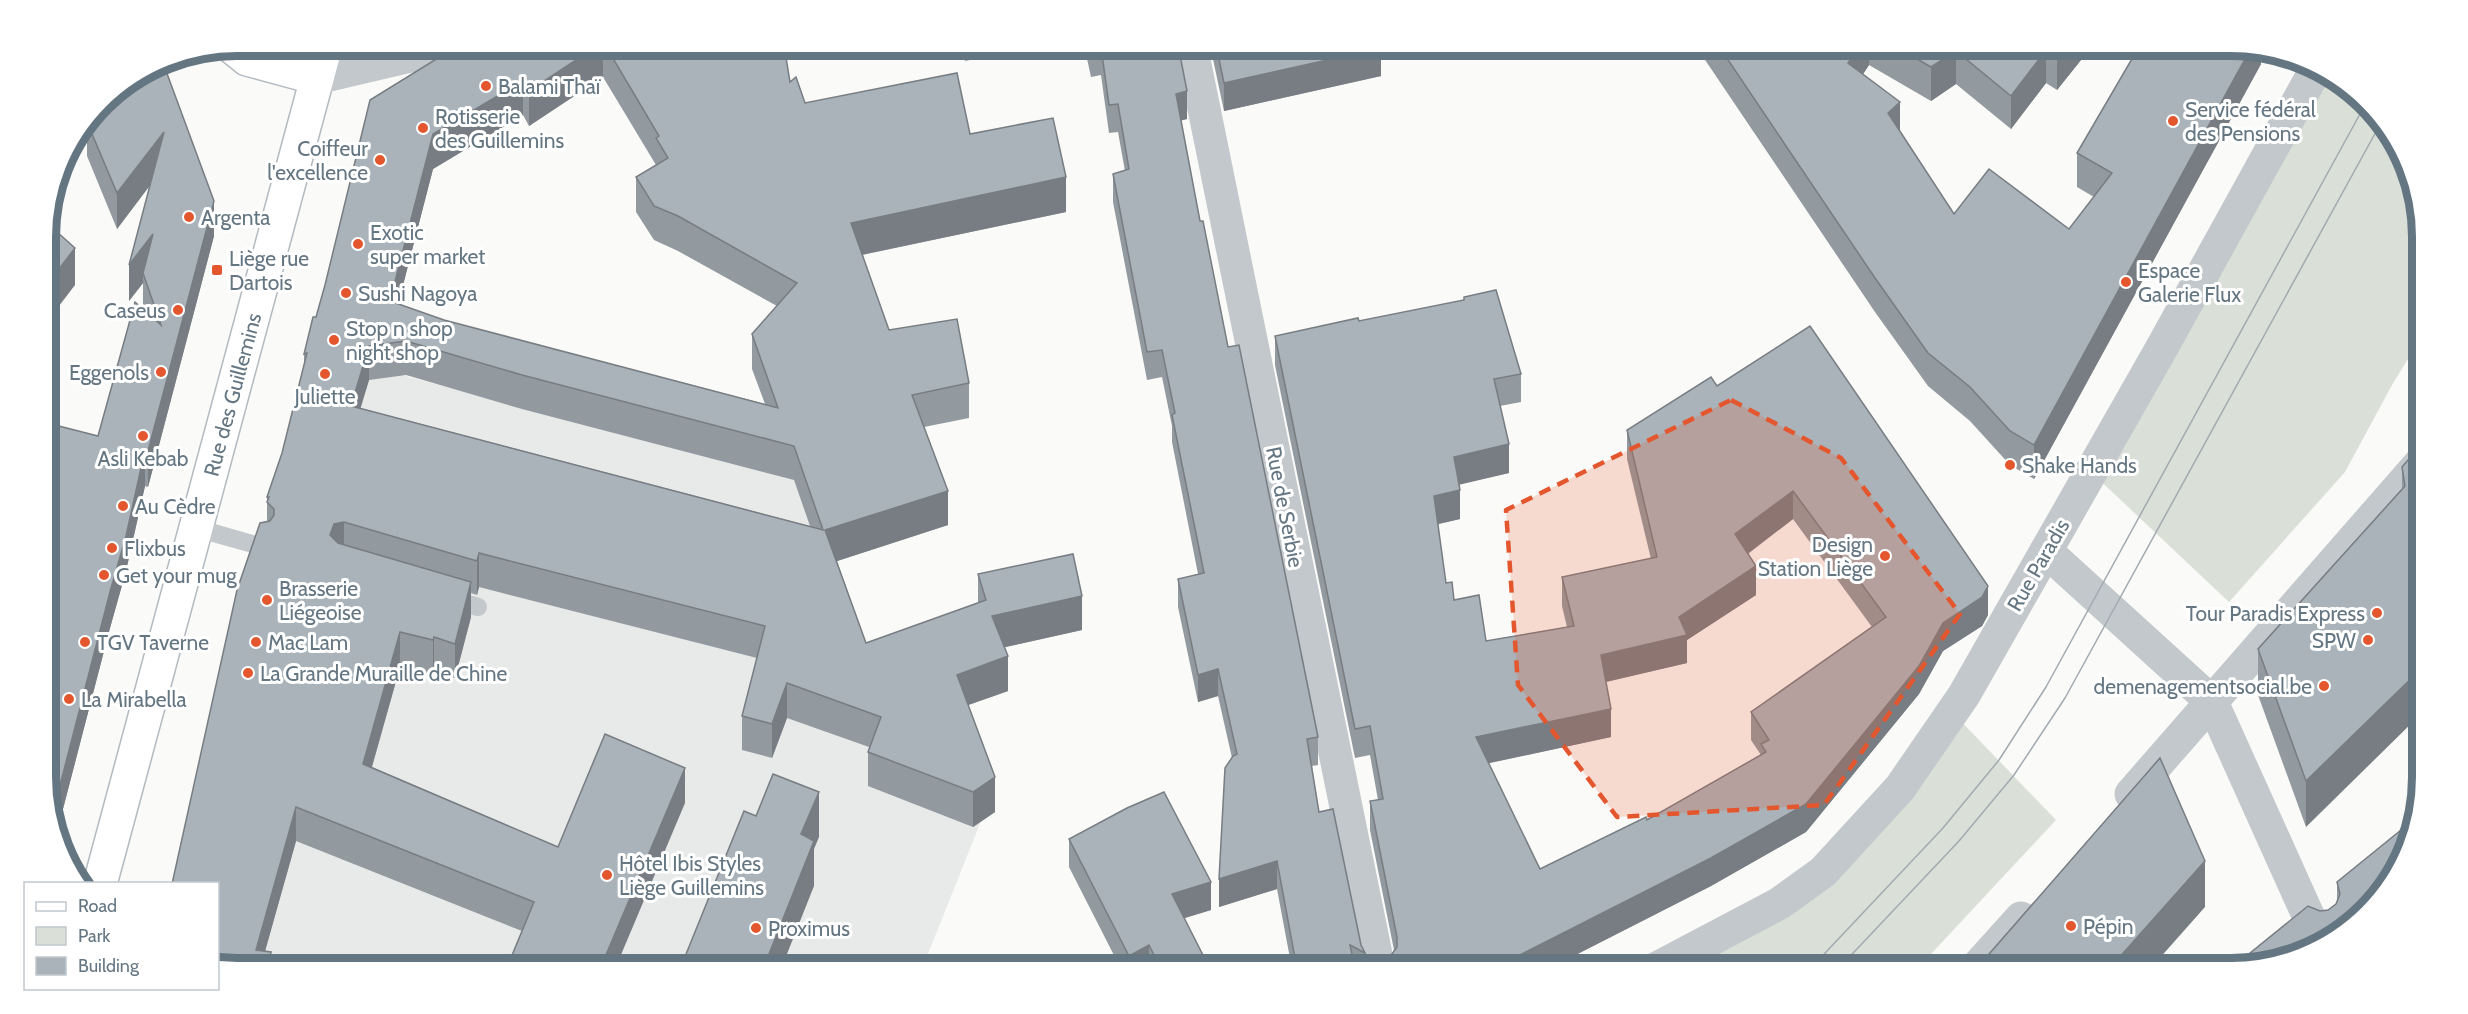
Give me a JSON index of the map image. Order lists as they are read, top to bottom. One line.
{"streets":{"street":["Rue des Guillemins","Rue de Serbie","Rue Paradis"]},"places":{"other":["Balami Thaï","Service fédéral des Pensions","Rotisserie des Guillemins","Coiffeur l'excellence","Argenta","Exotic super market","Espace Galerie Flux","Sushi Nagoya","Caseus","Stop n shop night shop","Eggenols","Juliette","Asli Kebab","Shake Hands","Au Cèdre","Flixbus","Design Station Liège","Get your mug","Brasserie Liégeoise","Tour Paradis Express","SPW","TGV Taverne","Mac Lam","La Grande Muraille de Chine","demenagementsocial.be","La Mirabella","Hôtel Ibis Styles Liège Guillemins","Pépin","Proximus"],"transit":["Liège rue Dartois"]},"legend":["Road","Park","Building"]}
